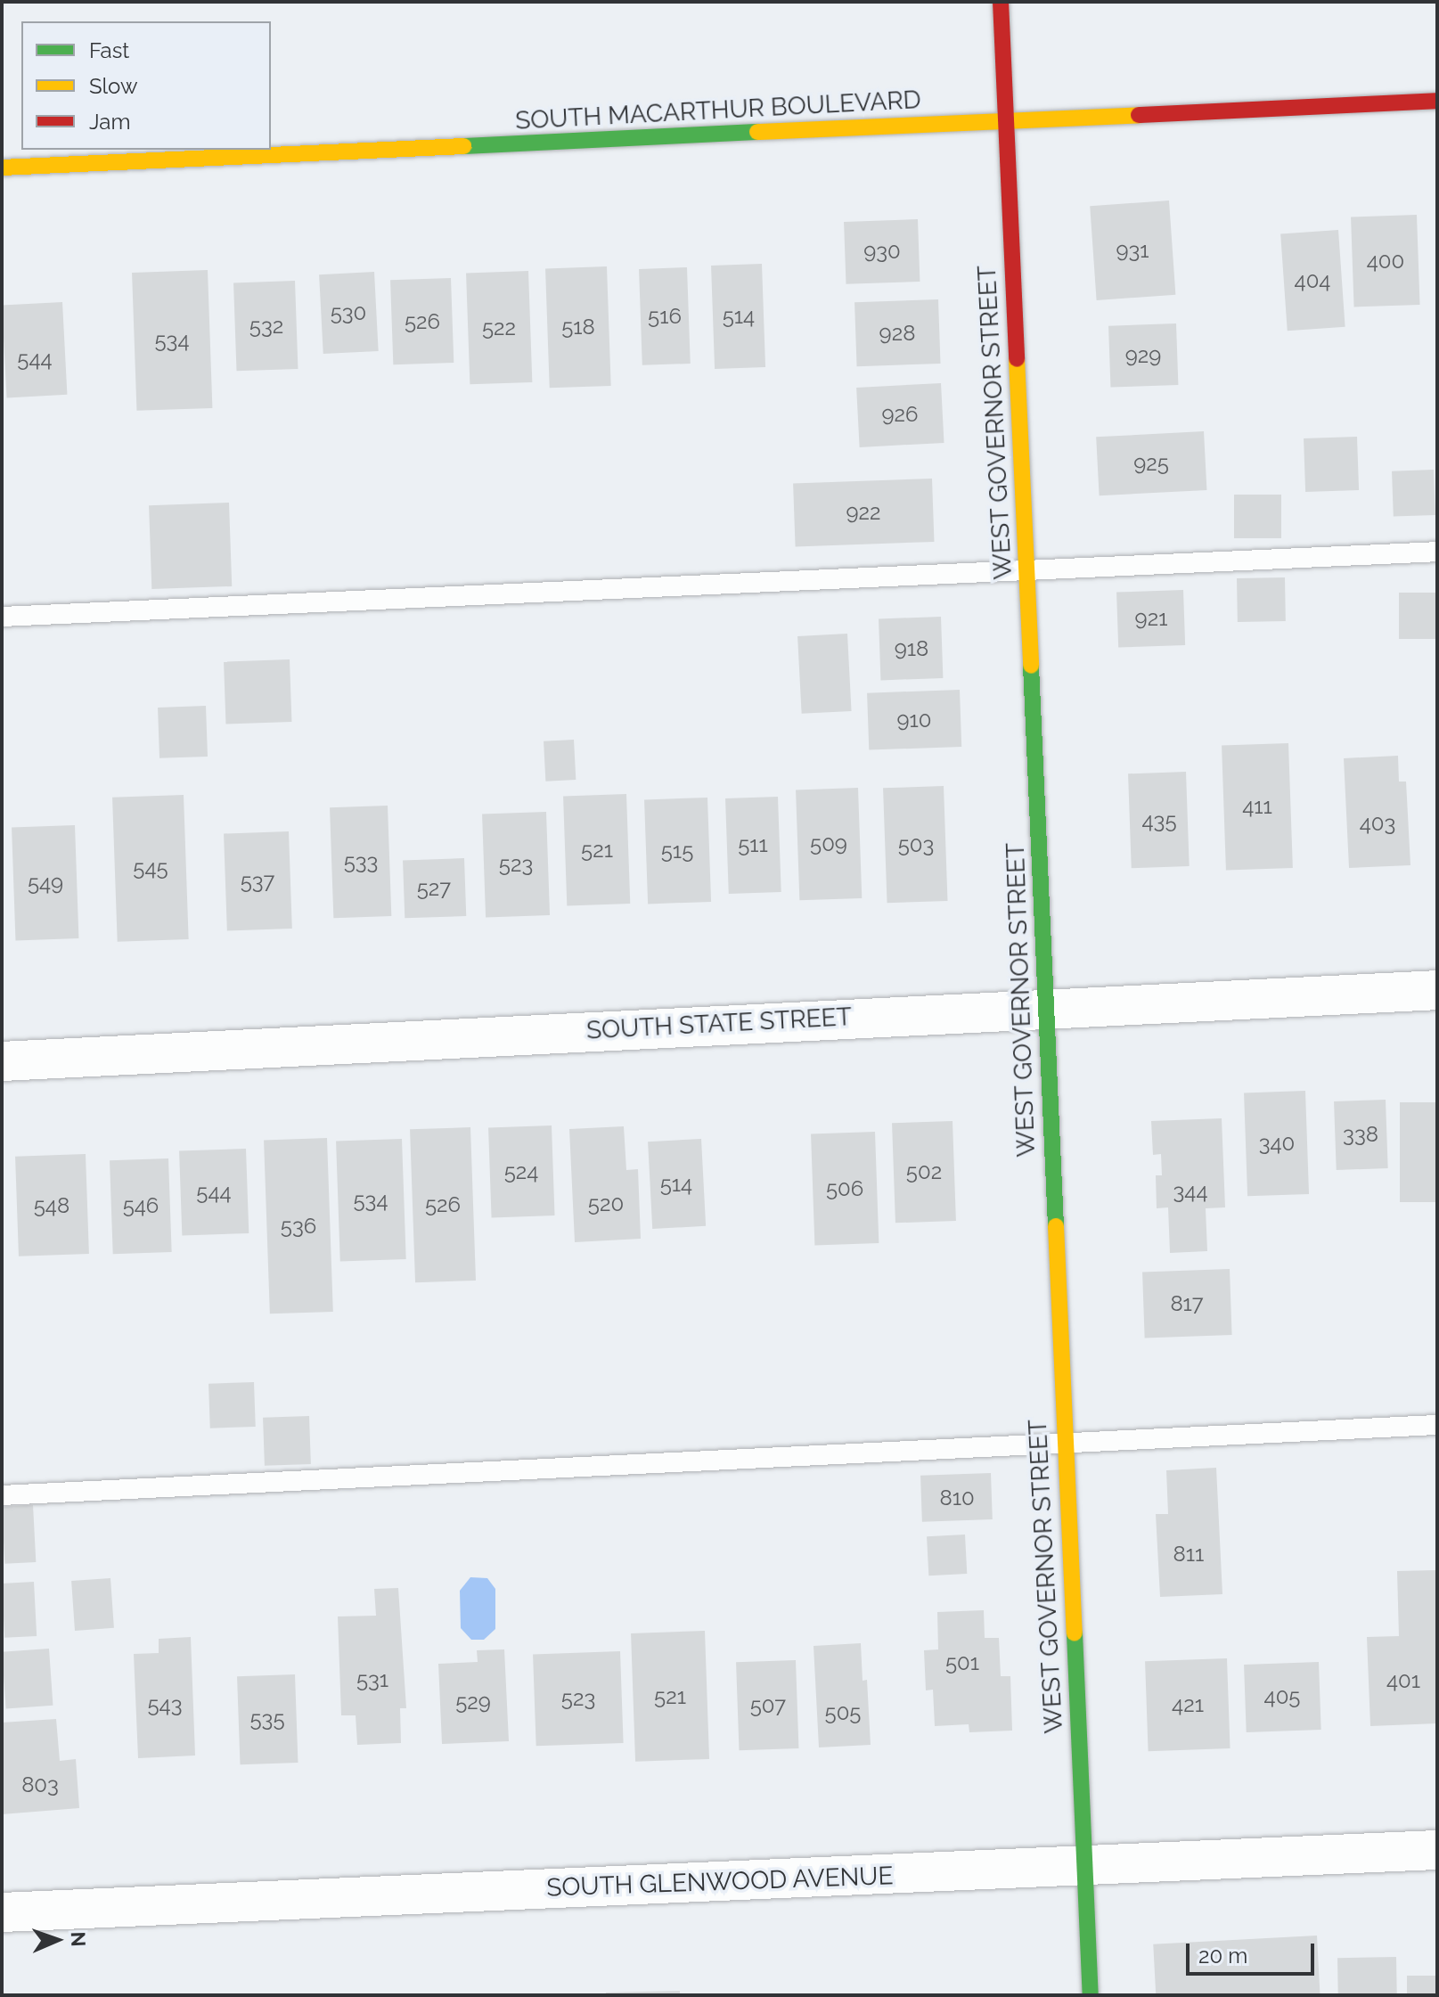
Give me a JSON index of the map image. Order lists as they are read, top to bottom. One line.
{"streets":{"street":["SOUTH MACARTHUR BOULEVARD","WEST GOVERNOR STREET","SOUTH STATE STREET","SOUTH GLENWOOD AVENUE"]},"crossings":[["SOUTH MACARTHUR BOULEVARD","WEST GOVERNOR STREET"],["WEST GOVERNOR STREET","SOUTH STATE STREET"],["WEST GOVERNOR STREET","SOUTH GLENWOOD AVENUE"]],"house_numbers":["931","930","400","404","530","516","514","526","532","518","522","928","534","929","544","926","925","922","921","918","910","411","435","403","509","511","503","521","515","533","523","545","537","549","527","338","340","524","502","514","506","344","544","534","520","526","548","546","536","817","810","811","501","531","401","521","405","523","529","543","421","507","505","535","803"],"legend":["Fast","Slow","Jam"],"scale_bar":"20 m","north":"right"}
